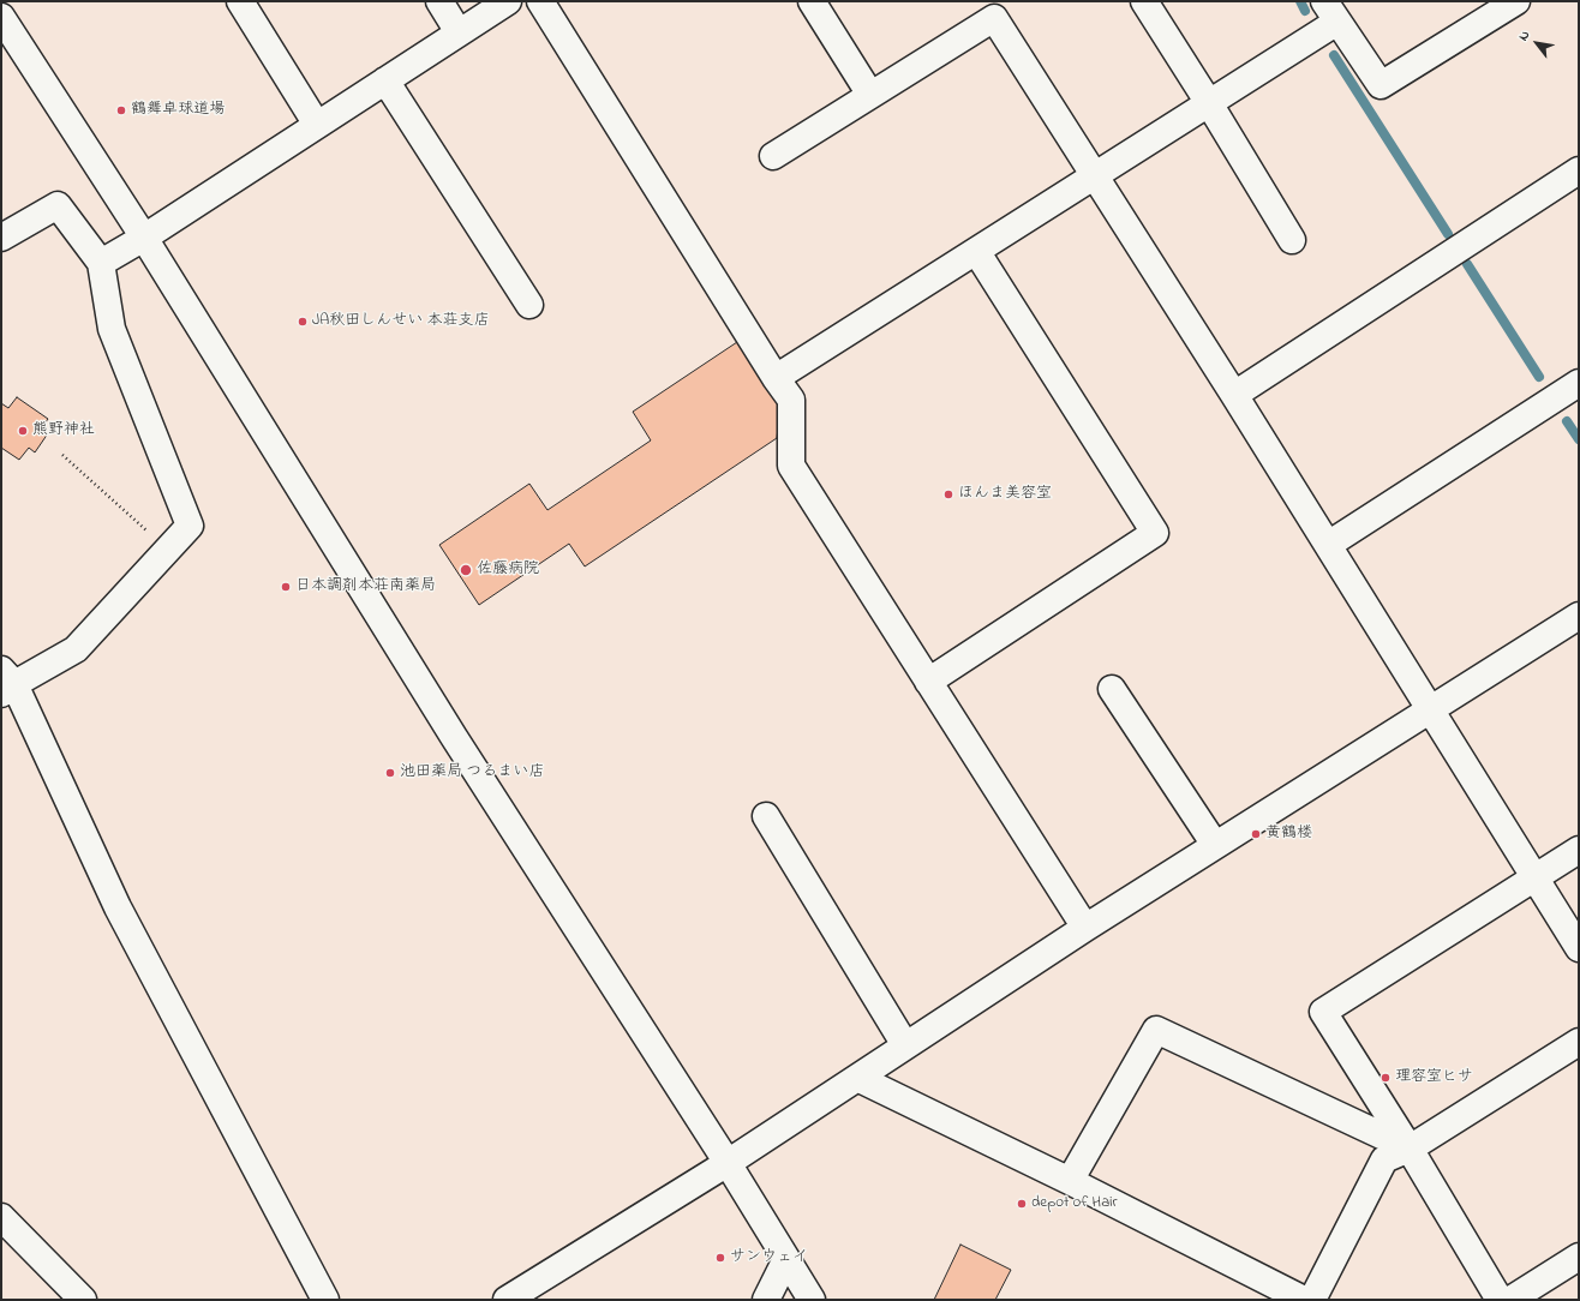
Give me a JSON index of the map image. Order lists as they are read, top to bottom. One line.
{"places":["鶴舞卓球道場","JA秋田しんせい 本荘支店","熊野神社","ほんま美容室","佐藤病院","日本調剤本荘南薬局","池田薬局 つるまい店","黄鶴楼","理容室ヒサ","depot of Hair","サンウェイ"],"north":"top left"}
